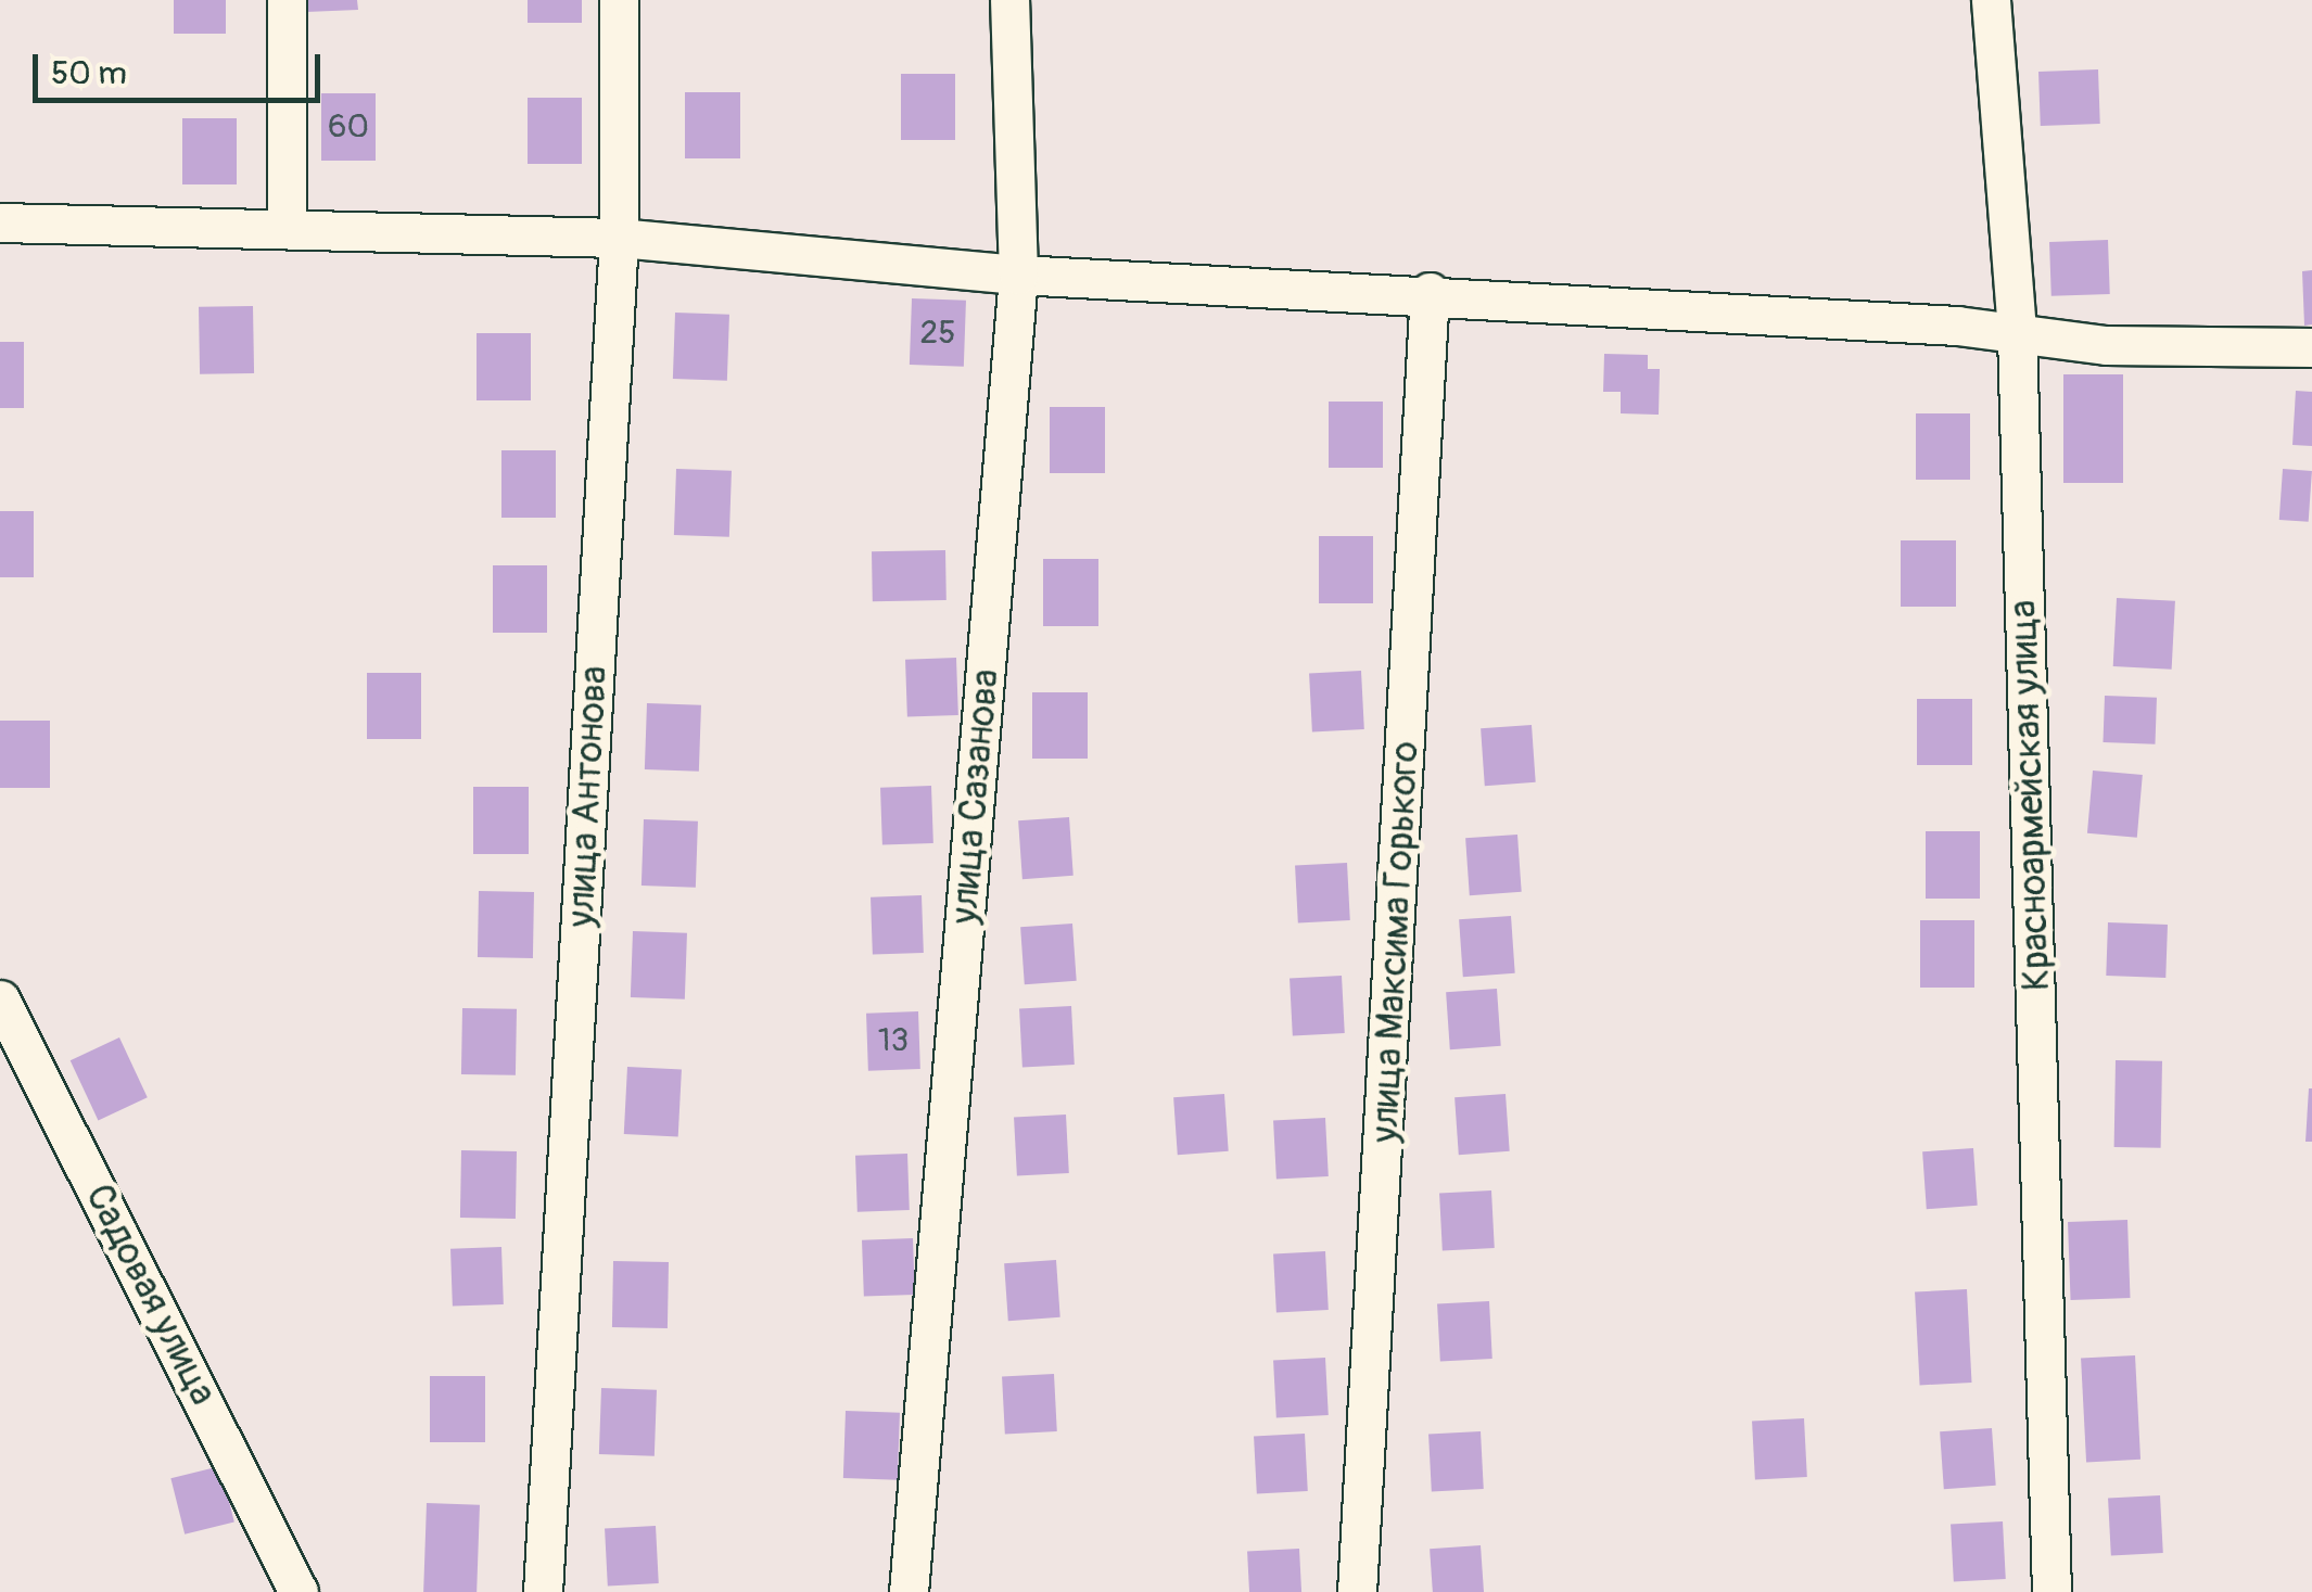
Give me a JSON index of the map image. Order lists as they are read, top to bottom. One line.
{"streets":{"street":["Красноармейская улица","улица Антонова","улица Сазанова","улица Максима Горького","Садовая улица"]},"house_numbers":["60","25","13"],"scale_bar":"50 m"}
